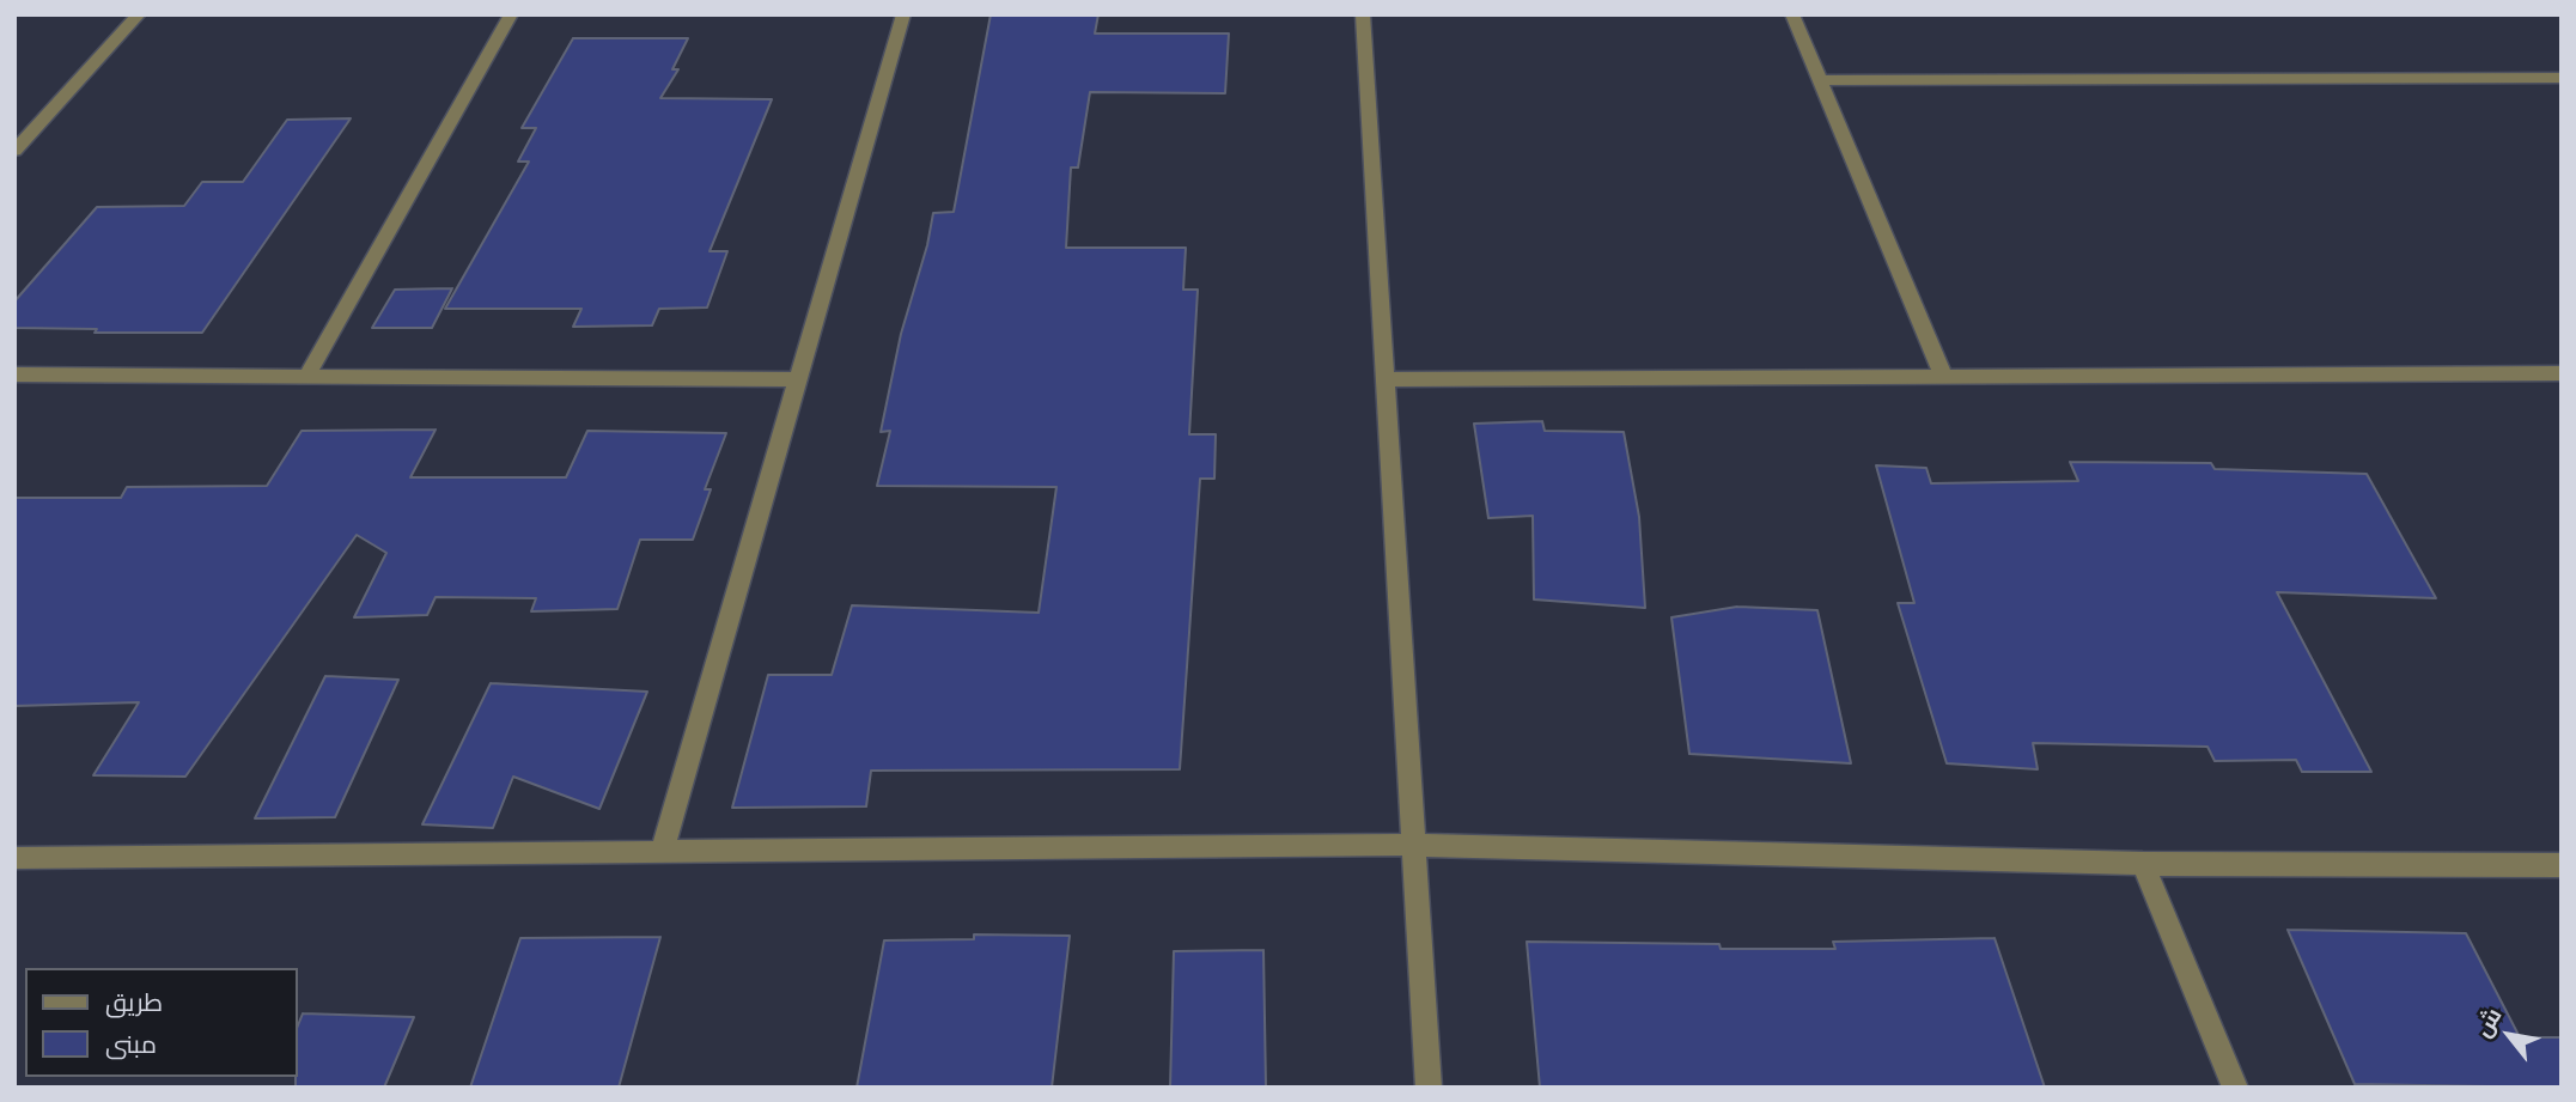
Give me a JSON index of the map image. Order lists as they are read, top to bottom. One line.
{"legend":["طريق","مبنى"],"north":"top left"}
